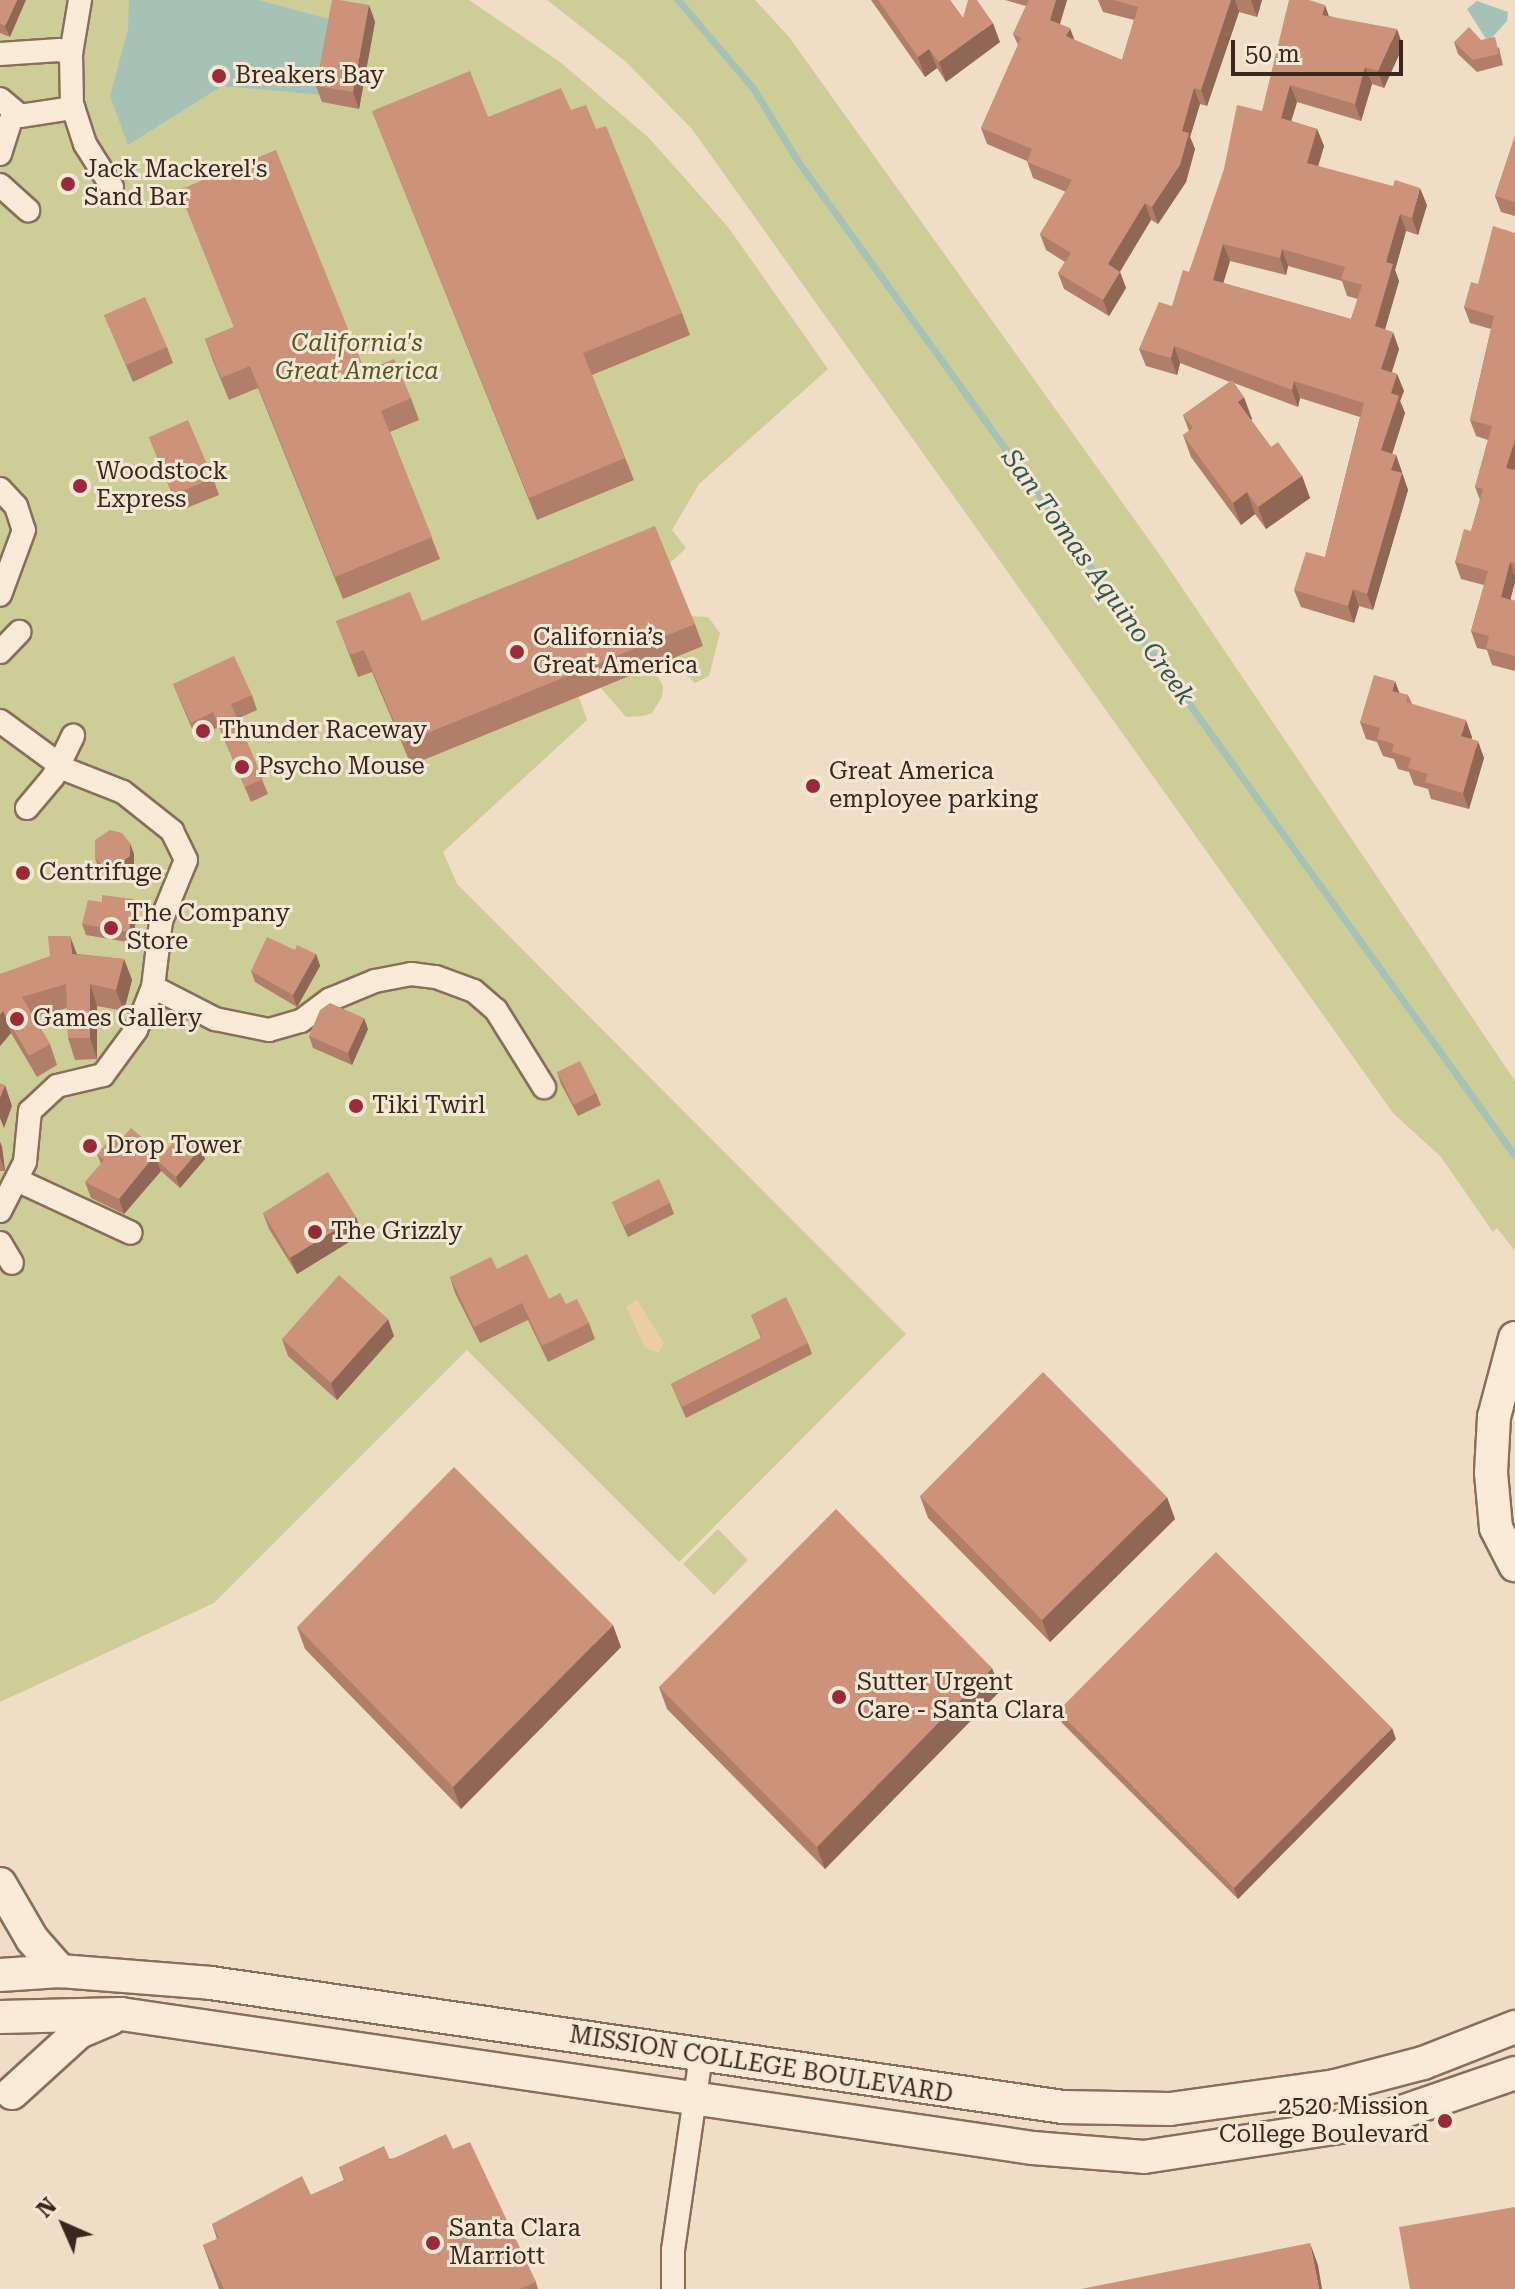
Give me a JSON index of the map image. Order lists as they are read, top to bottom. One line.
{"streets":{"main road":["MISSION COLLEGE BOULEVARD"]},"water":["San Tomas Aquino Creek"],"parks":["California's Great America"],"places":["Breakers Bay","Jack Mackerel's Sand Bar","Woodstock Express","California’s Great America","Thunder Raceway","Psycho Mouse","Great America employee parking","Centrifuge","The Company Store","Games Gallery","Tiki Twirl","Drop Tower","The Grizzly","Sutter Urgent Care - Santa Clara","2520 Mission College Boulevard","Santa Clara Marriott"],"scale_bar":"50 m","north":"top left"}
